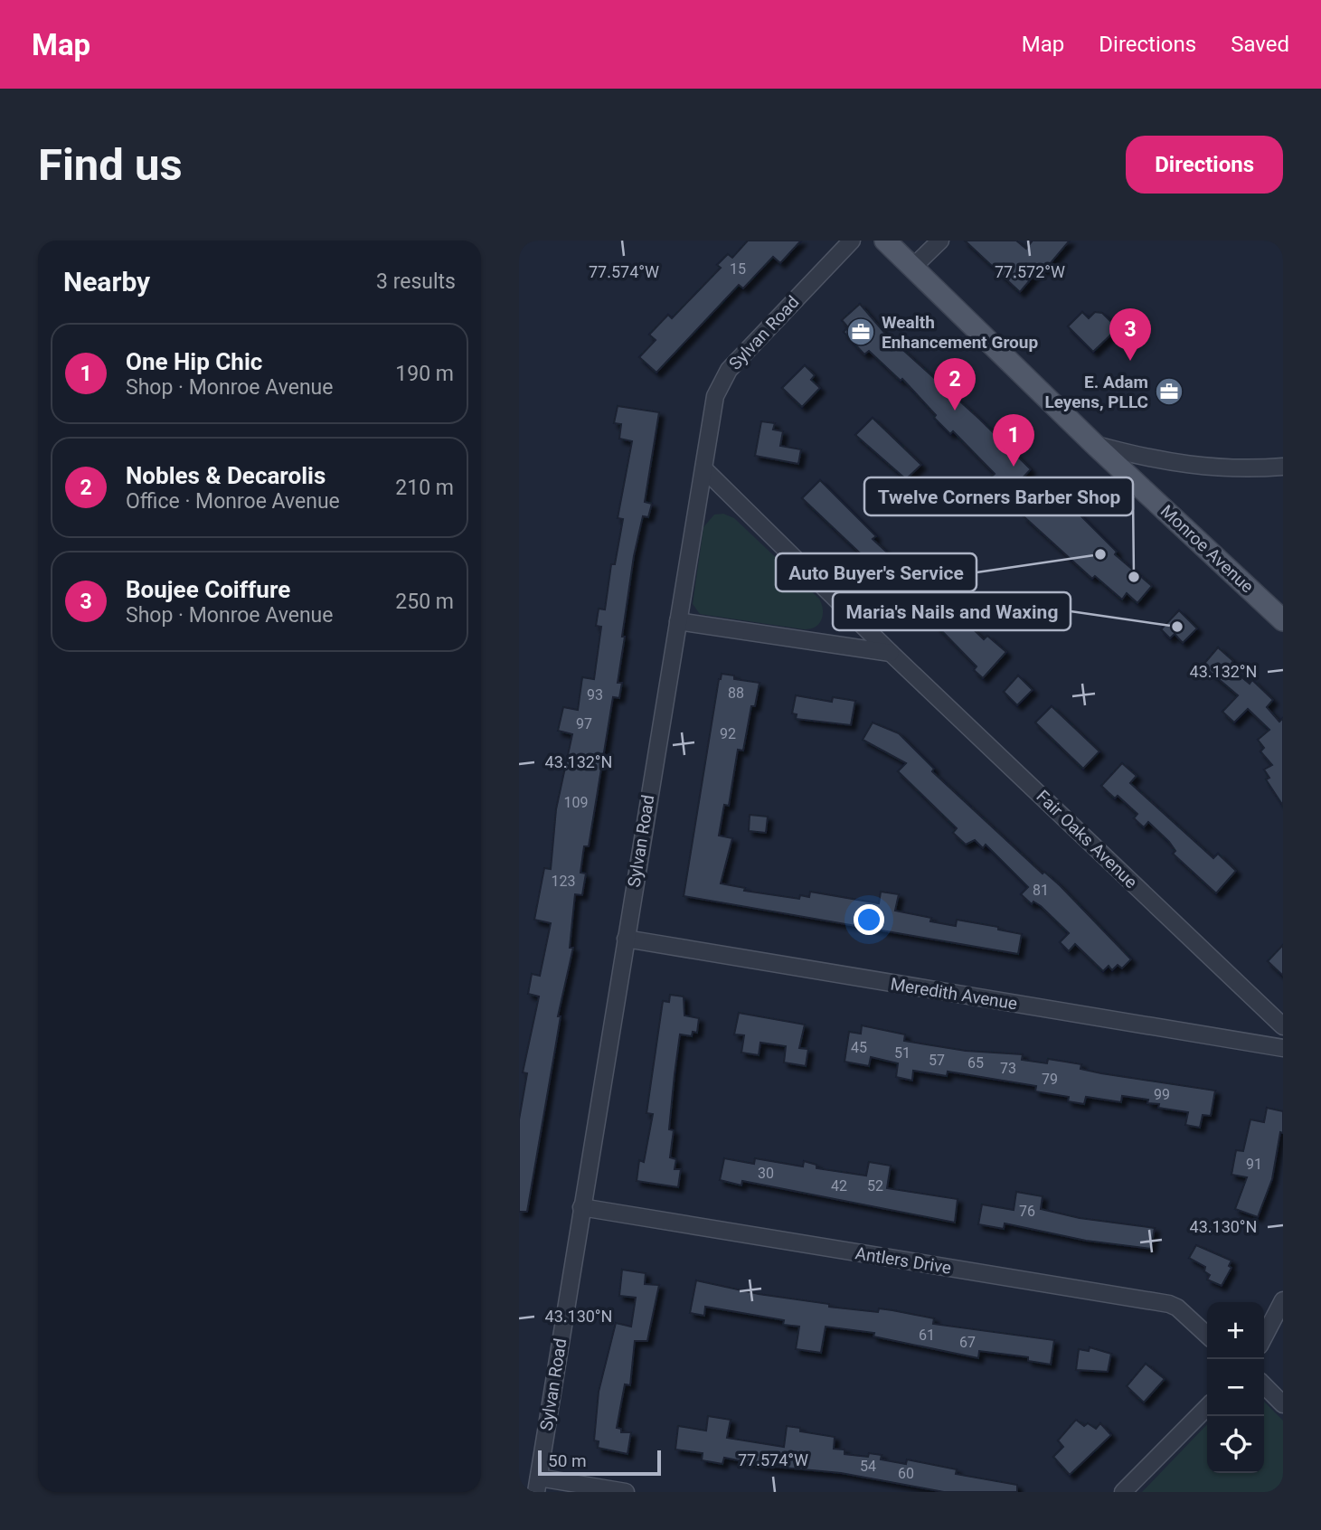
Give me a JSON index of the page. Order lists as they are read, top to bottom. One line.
{"streets":{"main road":["Monroe Avenue"],"street":["Sylvan Road","Fair Oaks Avenue","Meredith Avenue","Antlers Drive"]},"crossings":[["Sylvan Road","Fair Oaks Avenue"],["Sylvan Road","Meredith Avenue"],["Sylvan Road","Antlers Drive"]],"places":{"office":["Wealth Enhancement Group","E. Adam Leyens, PLLC"],"other":["Auto Buyer's Service","Twelve Corners Barber Shop","Maria's Nails and Waxing"]},"house_numbers":["15","88","93","97","92","109","123","81","45","51","57","65","73","79","99","91","30","42","52","76","61","67","54","60"],"scale_bar":"50 m","page":{"header":"Map","nav":["Map","Directions","Saved"],"buttons":"Directions","title":"Find us","heading":["Nearby","3 results"],"pins":["3","2","1"],"list":[{"mark":"1","name":"One Hip Chic","note":"Shop · Monroe Avenue","value":"190 m"},{"mark":"2","name":"Nobles & Decarolis","note":"Office · Monroe Avenue","value":"210 m"},{"mark":"3","name":"Boujee Coiffure","note":"Shop · Monroe Avenue","value":"250 m"}],"map_buttons":["+","−"],"scale":"50 m"},"coordinates":["77.574°W","77.572°W","43.132°N","43.130°N"]}
